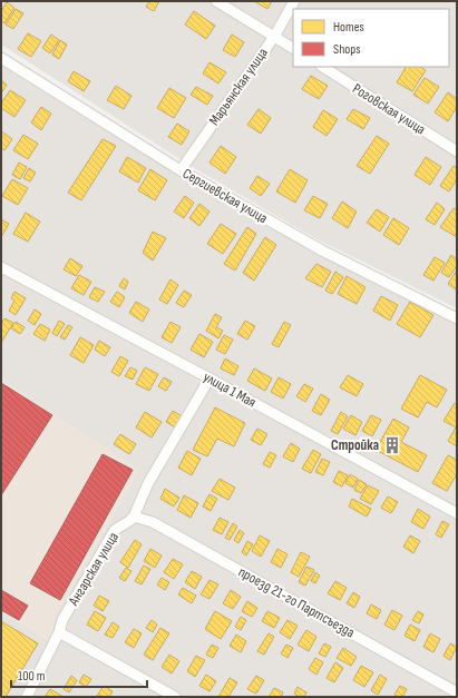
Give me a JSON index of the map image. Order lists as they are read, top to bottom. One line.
{"streets":{"street":["Марьянская улица","Роговская улица","Сергиевская улица","улица 1 Мая","Ангарская улица","проезд 21-го Партсъезда"]},"crossings":[["Марьянская улица","Сергиевская улица"],["Ангарская улица","проезд 21-го Партсъезда"]],"places":{"building":["Стройка"]},"legend":["Homes","Shops"],"scale_bar":"100 m"}
